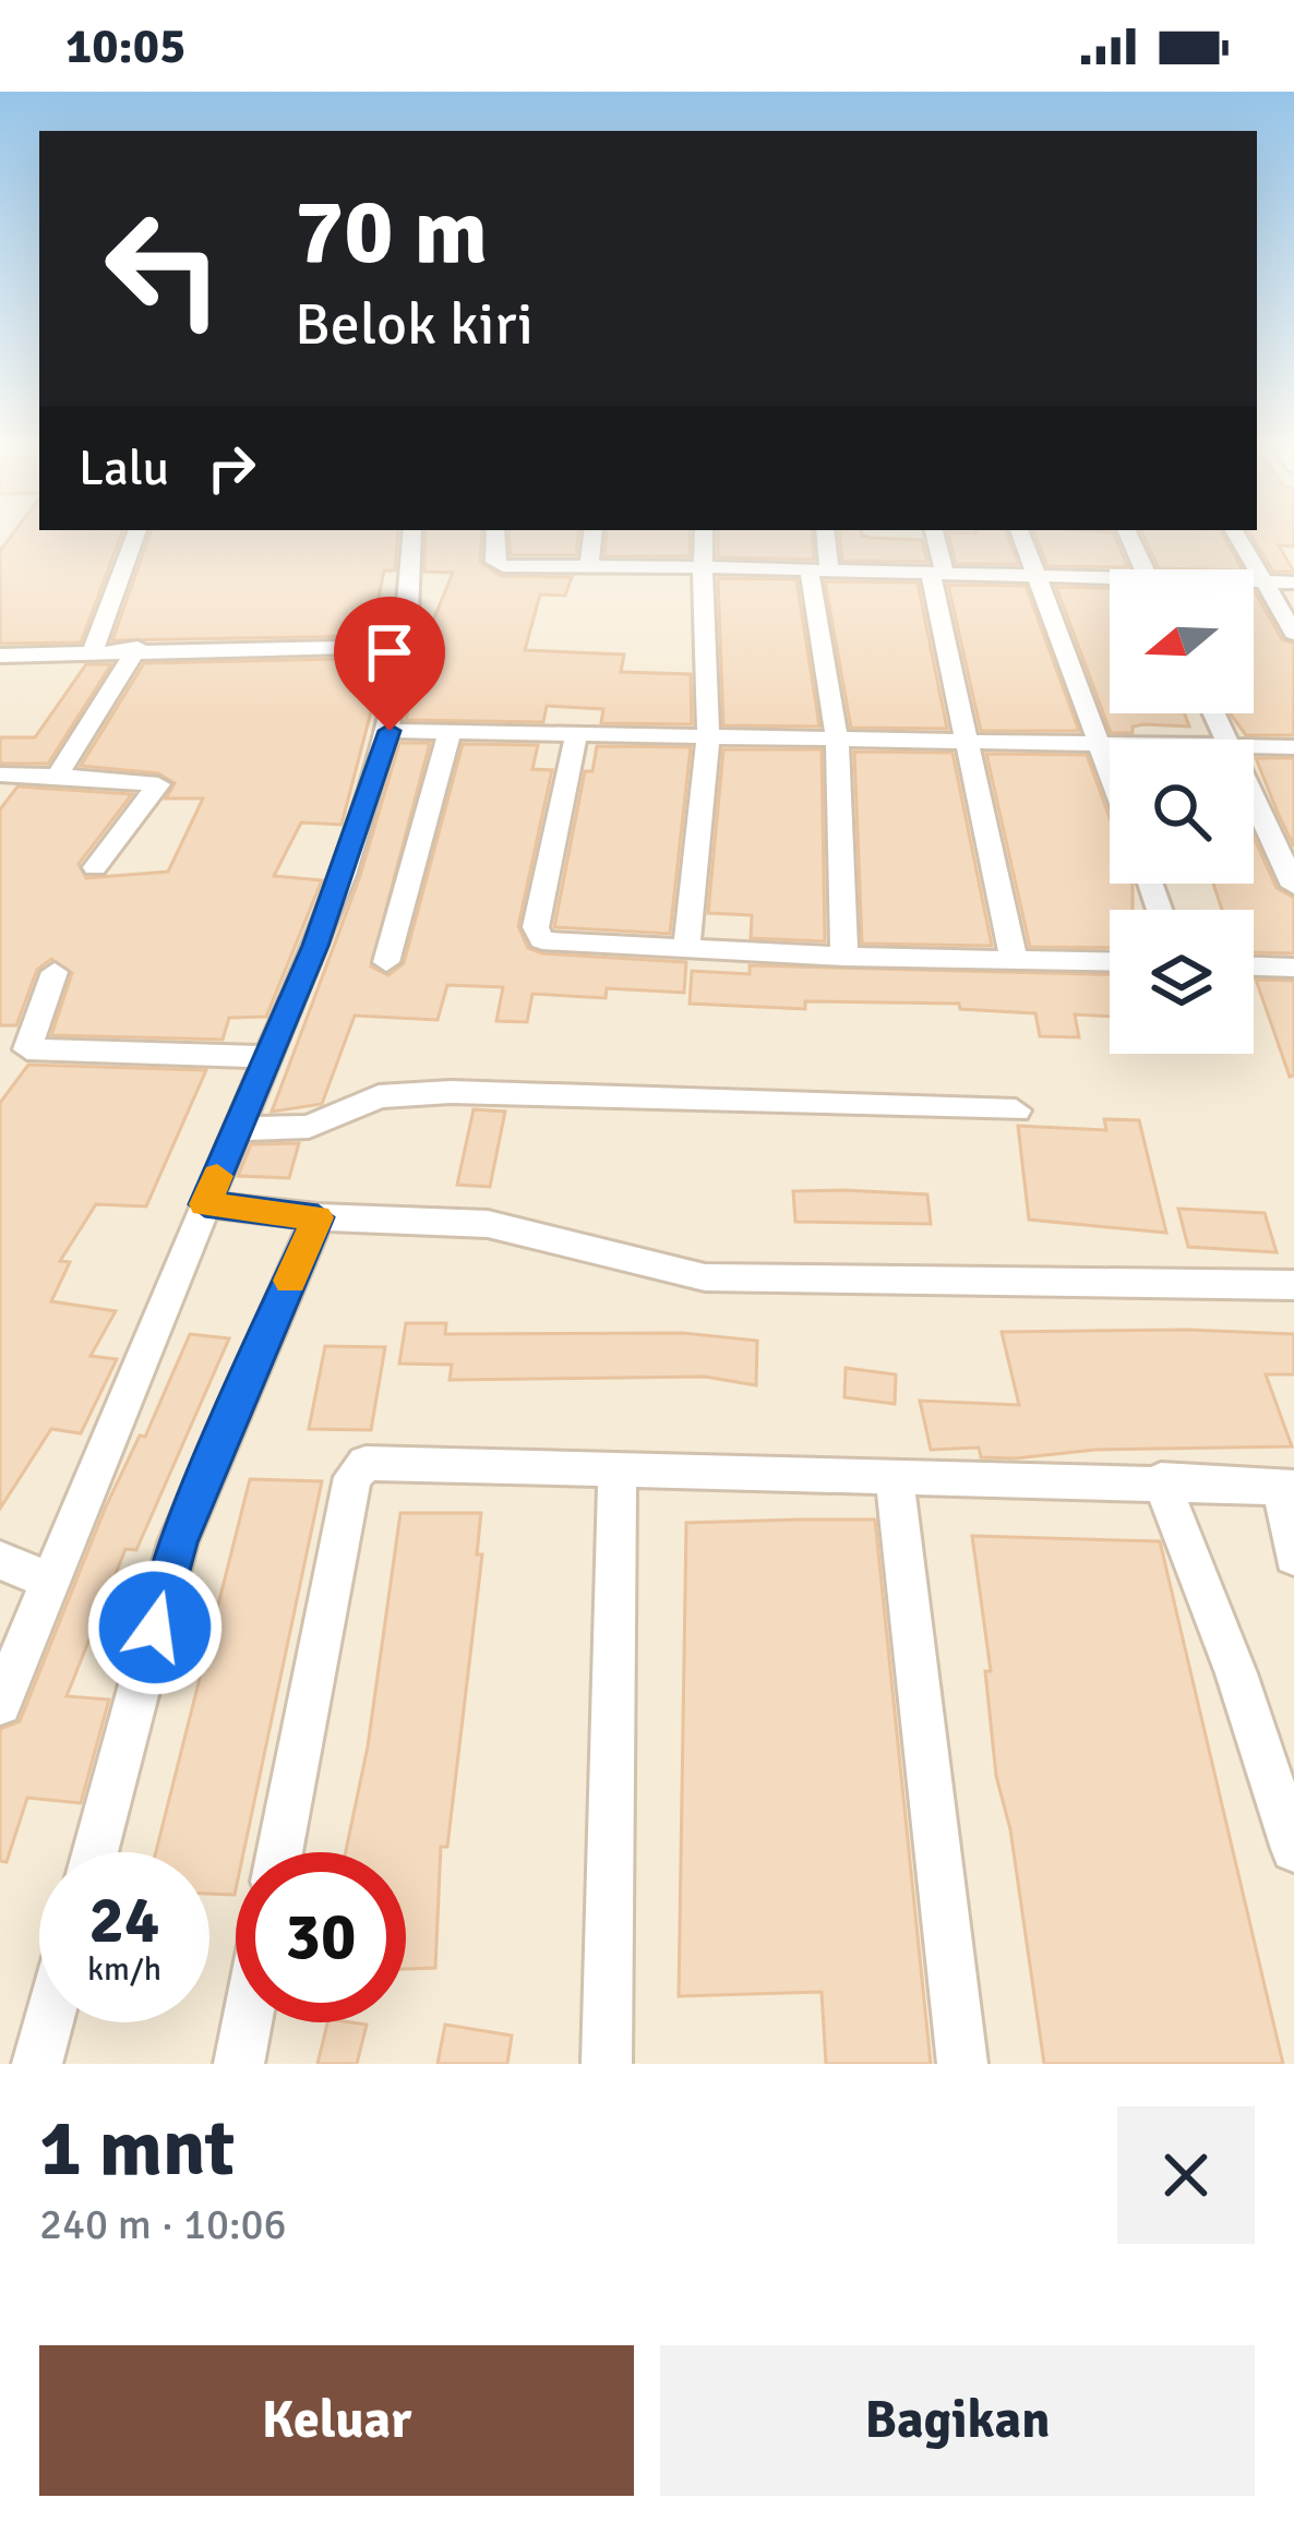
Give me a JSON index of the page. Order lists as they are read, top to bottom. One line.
{"north":"left","page":{"status":"10:05","turn":["70 m","Belok kiri"],"then":"Lalu","speed":"24 km/h","limit":"30","heading":["1 mnt","240 m · 10:06"],"buttons":["Keluar","Bagikan"]}}
